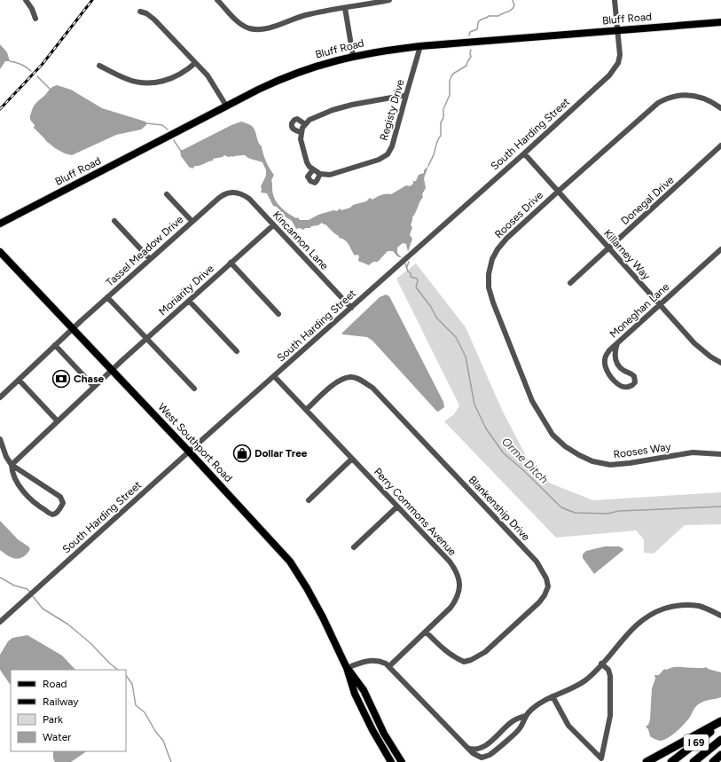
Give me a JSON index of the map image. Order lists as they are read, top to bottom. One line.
{"streets":{"highway":["I 69"],"main road":["Bluff Road","West Southport Road"],"street":["Registy Drive","South Harding Street","Donegal Drive","Rooses Drive","Kincannon Lane","Tassel Meadow Drive","Killarney Way","Moriarity Drive","Moneghan Lane","Rooses Way","Blankenship Drive","Perry Commons Avenue"]},"crossings":[["Bluff Road","Registy Drive"],["Bluff Road","South Harding Street"],["South Harding Street","Kincannon Lane"],["South Harding Street","Killarney Way"],["South Harding Street","West Southport Road"],["South Harding Street","Perry Commons Avenue"],["Donegal Drive","Killarney Way"],["Rooses Drive","Killarney Way"],["Rooses Drive","Rooses Way"],["Kincannon Lane","Tassel Meadow Drive"],["Kincannon Lane","Moriarity Drive"],["Tassel Meadow Drive","West Southport Road"],["Killarney Way","Moneghan Lane"],["Moriarity Drive","West Southport Road"],["Blankenship Drive","Perry Commons Avenue"]],"water":["Orme Ditch"],"places":{"bank":["Chase"],"shop":["Dollar Tree"]},"legend":["Road","Railway","Park","Water"]}
